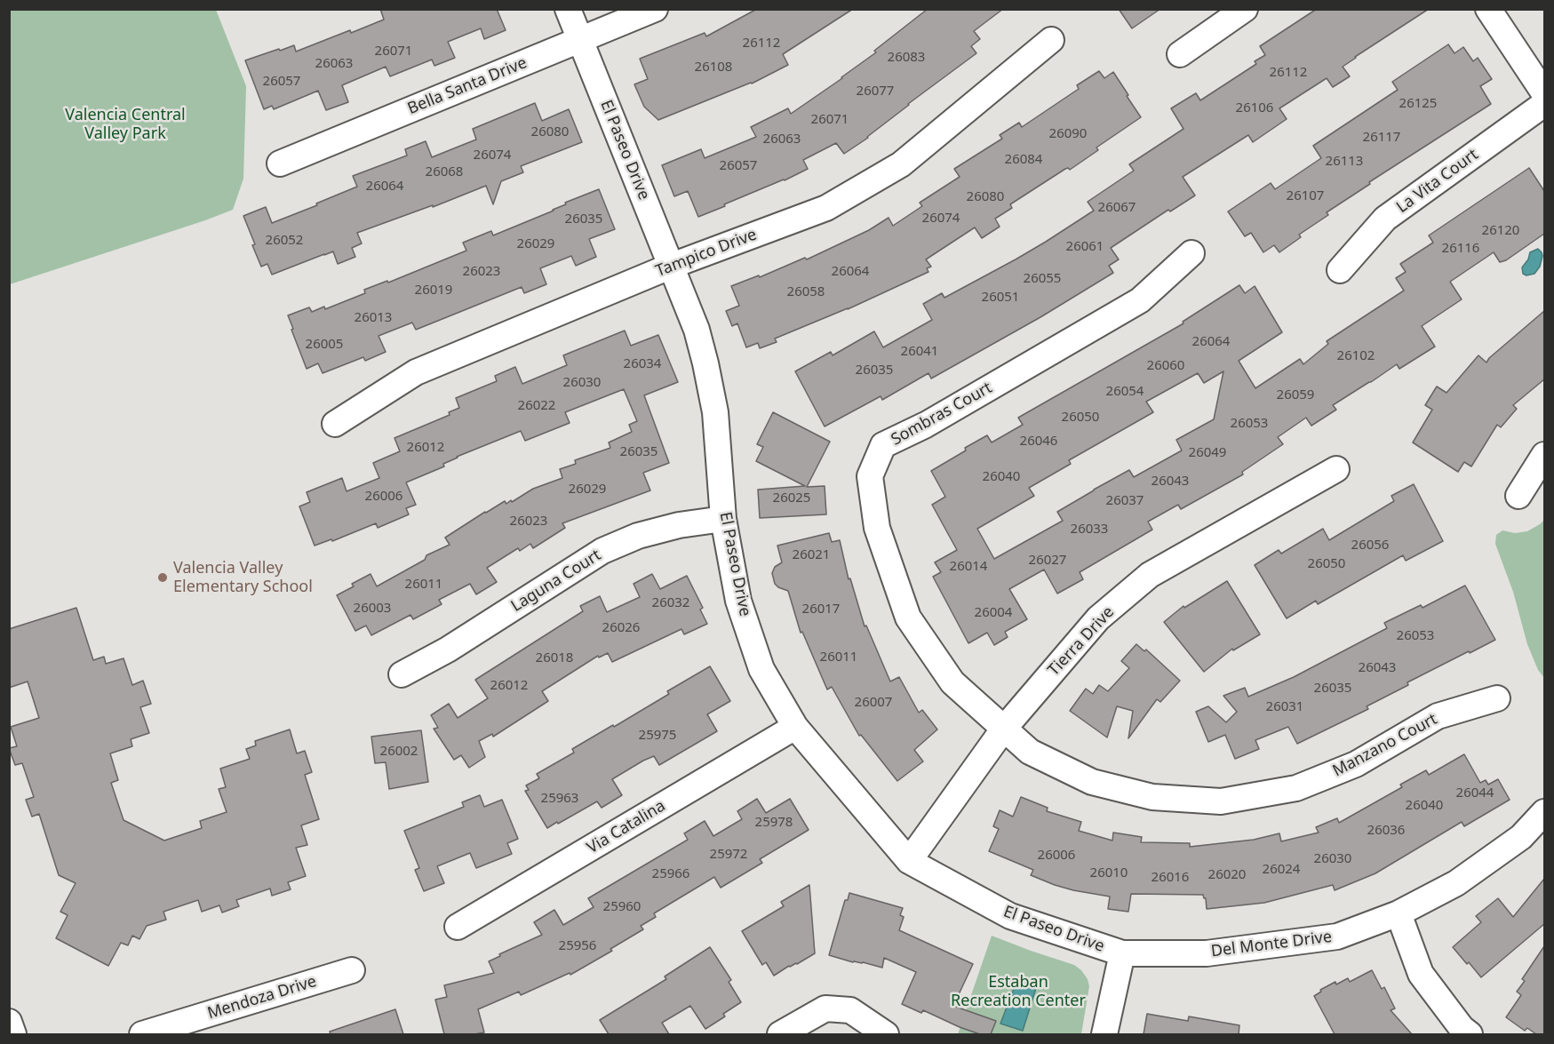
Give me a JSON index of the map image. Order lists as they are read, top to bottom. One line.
{"streets":{"street":["Bella Santa Drive","El Paseo Drive","La Vita Court","Tampico Drive","Sombras Court","Laguna Court","Tierra Drive","Manzano Court","Via Catalina","Del Monte Drive","Mendoza Drive"]},"crossings":[["Bella Santa Drive","El Paseo Drive"],["El Paseo Drive","Tampico Drive"],["El Paseo Drive","Laguna Court"],["El Paseo Drive","Tierra Drive"],["El Paseo Drive","Via Catalina"],["El Paseo Drive","Del Monte Drive"],["Sombras Court","Tierra Drive"],["Sombras Court","Manzano Court"],["Tierra Drive","Manzano Court"]],"parks":["Valencia Central Valley Park","Estaban Recreation Center"],"places":["Valencia Valley Elementary School"],"house_numbers":["26112","26071","26083","26063","26108","26112","26057","26077","26125","26106","26071","26080","26090","26117","26063","26074","26084","26113","26057","26068","26064","26107","26080","26067","26074","26035","26120","26052","26029","26061","26116","26023","26064","26055","26019","26058","26051","26013","26064","26005","26041","26102","26034","26060","26035","26030","26054","26059","26022","26050","26053","26046","26012","26035","26049","26040","26043","26029","26006","26025","26037","26023","26033","26056","26021","26027","26050","26014","26011","26032","26003","26017","26004","26026","26053","26011","26018","26043","26012","26035","26007","26031","25975","26002","26044","25963","26040","25978","26036","25972","26006","26030","26024","26010","25966","26020","26016","25960","25956"]}
